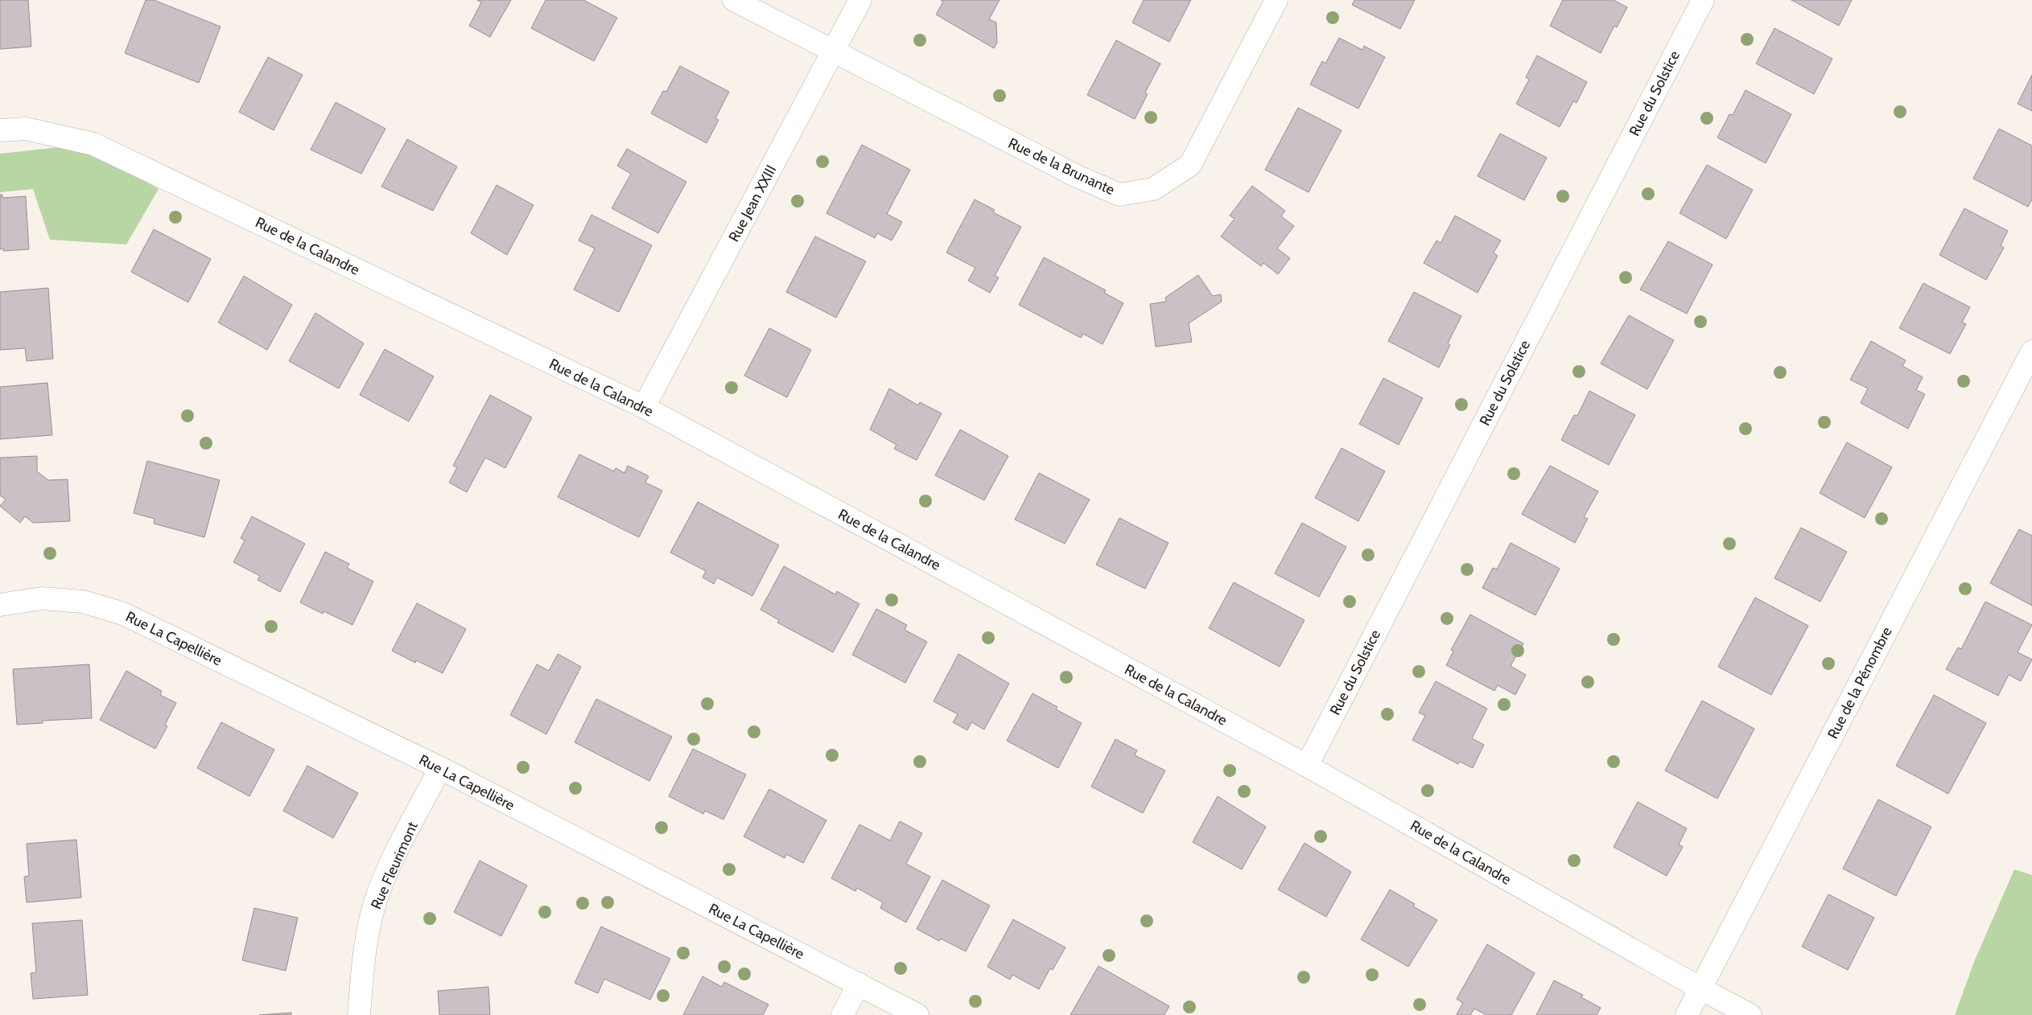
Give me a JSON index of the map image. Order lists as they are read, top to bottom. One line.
{"streets":{"street":["Rue du Solstice","Rue de la Brunante","Rue Jean XXIII","Rue de la Calandre","Rue La Capellière","Rue de la Pénombre","Rue Fleurimont"]},"crossings":[["Rue du Solstice","Rue de la Calandre"],["Rue de la Brunante","Rue Jean XXIII"],["Rue Jean XXIII","Rue de la Calandre"],["Rue de la Calandre","Rue de la Pénombre"],["Rue La Capellière","Rue Fleurimont"]]}
